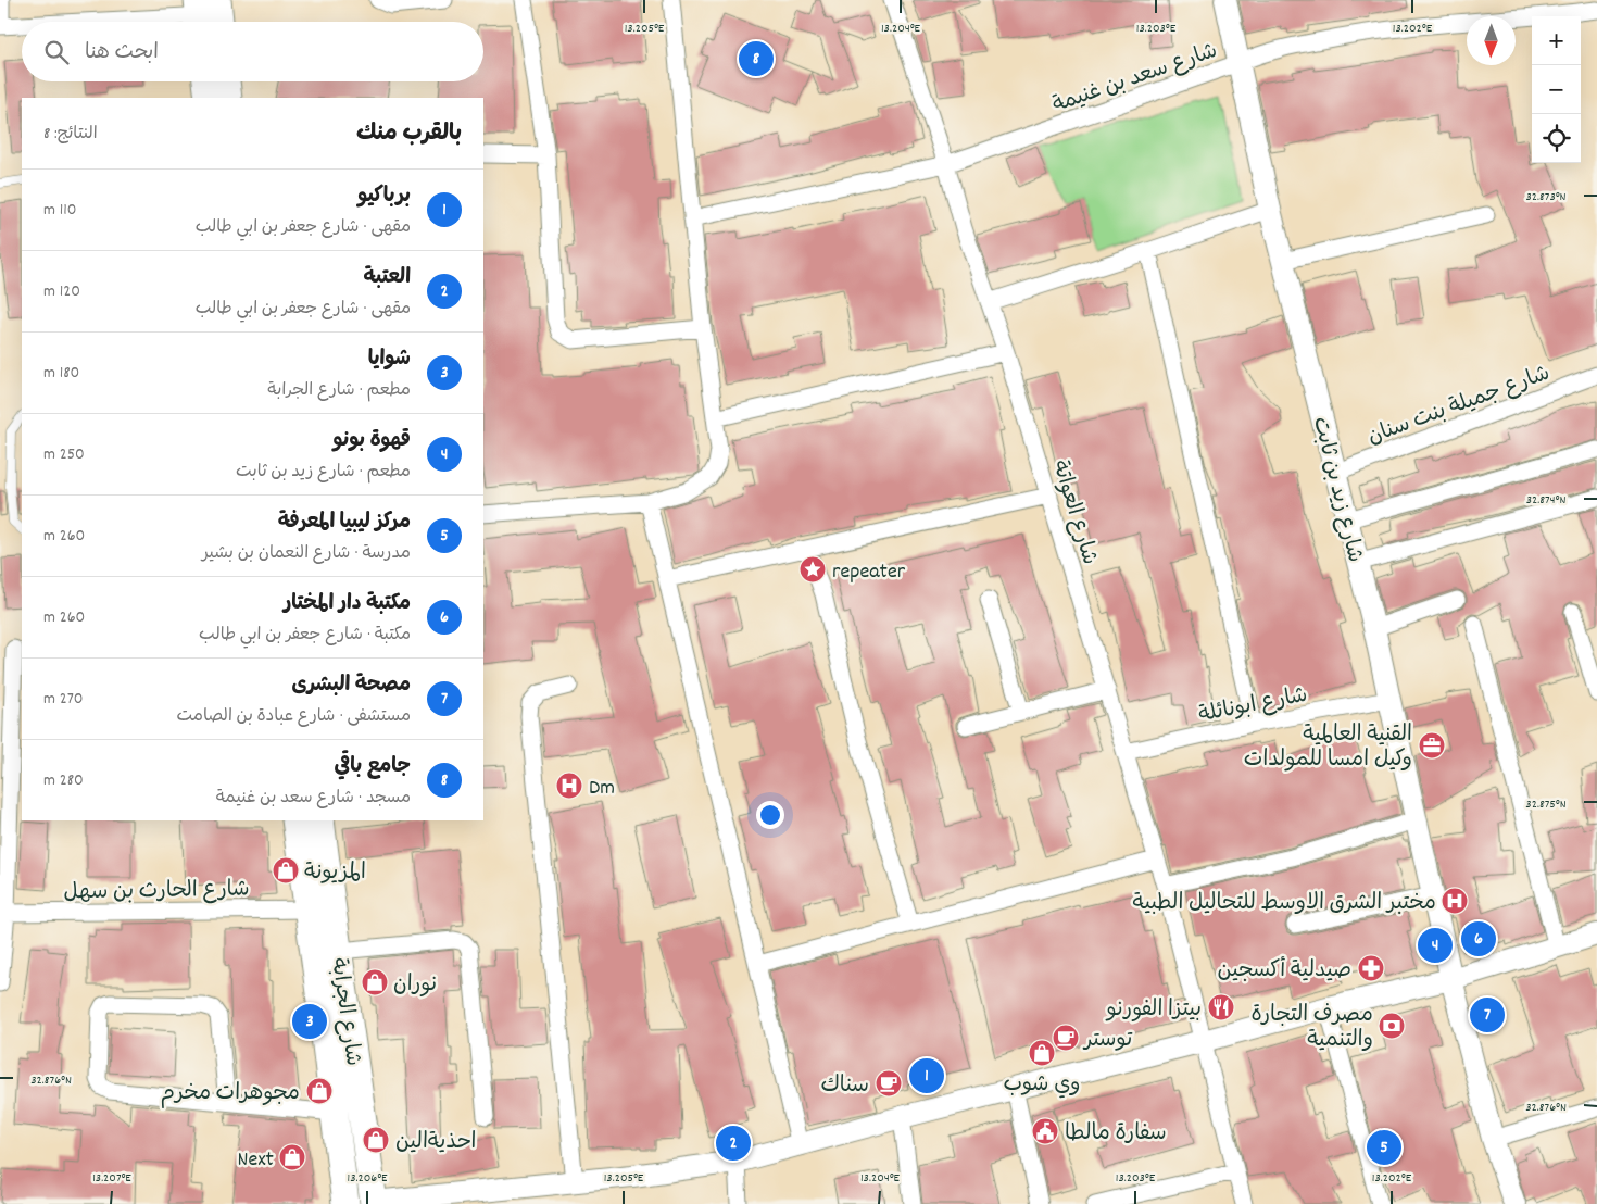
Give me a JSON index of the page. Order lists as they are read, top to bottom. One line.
{"streets":{"main road":["شارع الجرابة"],"street":["شارع سعد بن غنيمة","شارع جميلة بنت سنان","شارع زيد بن ثابت","شارع العواتة","شارع ابونائلة","شارع الحارث بن سهل"]},"crossings":[["شارع سعد بن غنيمة","شارع زيد بن ثابت"],["شارع سعد بن غنيمة","شارع العواتة"],["شارع جميلة بنت سنان","شارع زيد بن ثابت"],["شارع زيد بن ثابت","شارع ابونائلة"],["شارع العواتة","شارع ابونائلة"],["شارع الحارث بن سهل","شارع الجرابة"]],"places":{"place":["repeater"],"office":["القنية العالمية وكيل امسا للمولدات"],"hospital":["Dm","مختبر الشرق الاوسط للتحاليل الطبية"],"shop":["المزيونة","نوران","وي شوب","مجوهرات مخرم","احذيةالين","Next"],"pharmacy":["صيدلية أكسجين"],"restaurant":["بيتزا الفورنو"],"bank":["مصرف التجارة والتنمية"],"cafe":["توستر","سناك"],"public building":["سفارة مالطا"]},"north":"bottom","page":{"map_buttons":["+","−"],"search":"ابحث هنا","pins":["8","6","4","7","3","1","2","5"],"heading":["بالقرب منك","النتائج: 8"],"list":[{"mark":"1","name":"برباكيو","note":"مقهى · شارع جعفر بن ابي طالب","value":"110 m"},{"mark":"2","name":"العتبة","note":"مقهى · شارع جعفر بن ابي طالب","value":"120 m"},{"mark":"3","name":"شوايا","note":"مطعم · شارع الجرابة","value":"180 m"},{"mark":"4","name":"قهوة بونو","note":"مطعم · شارع زيد بن ثابت","value":"250 m"},{"mark":"5","name":"مركز ليبيا المعرفة","note":"مدرسة · شارع النعمان بن بشير","value":"260 m"},{"mark":"6","name":"مكتبة دار المختار","note":"مكتبة · شارع جعفر بن ابي طالب","value":"260 m"},{"mark":"7","name":"مصحة البشرى","note":"مستشفى · شارع عبادة بن الصامت","value":"270 m"},{"mark":"8","name":"جامع باقي","note":"مسجد · شارع سعد بن غنيمة","value":"280 m"}]},"coordinates":["13.205°E","13.204°E","13.203°E","13.202°E","32.873°N","32.874°N","32.875°N","32.876°N","13.207°E","13.206°E"]}
